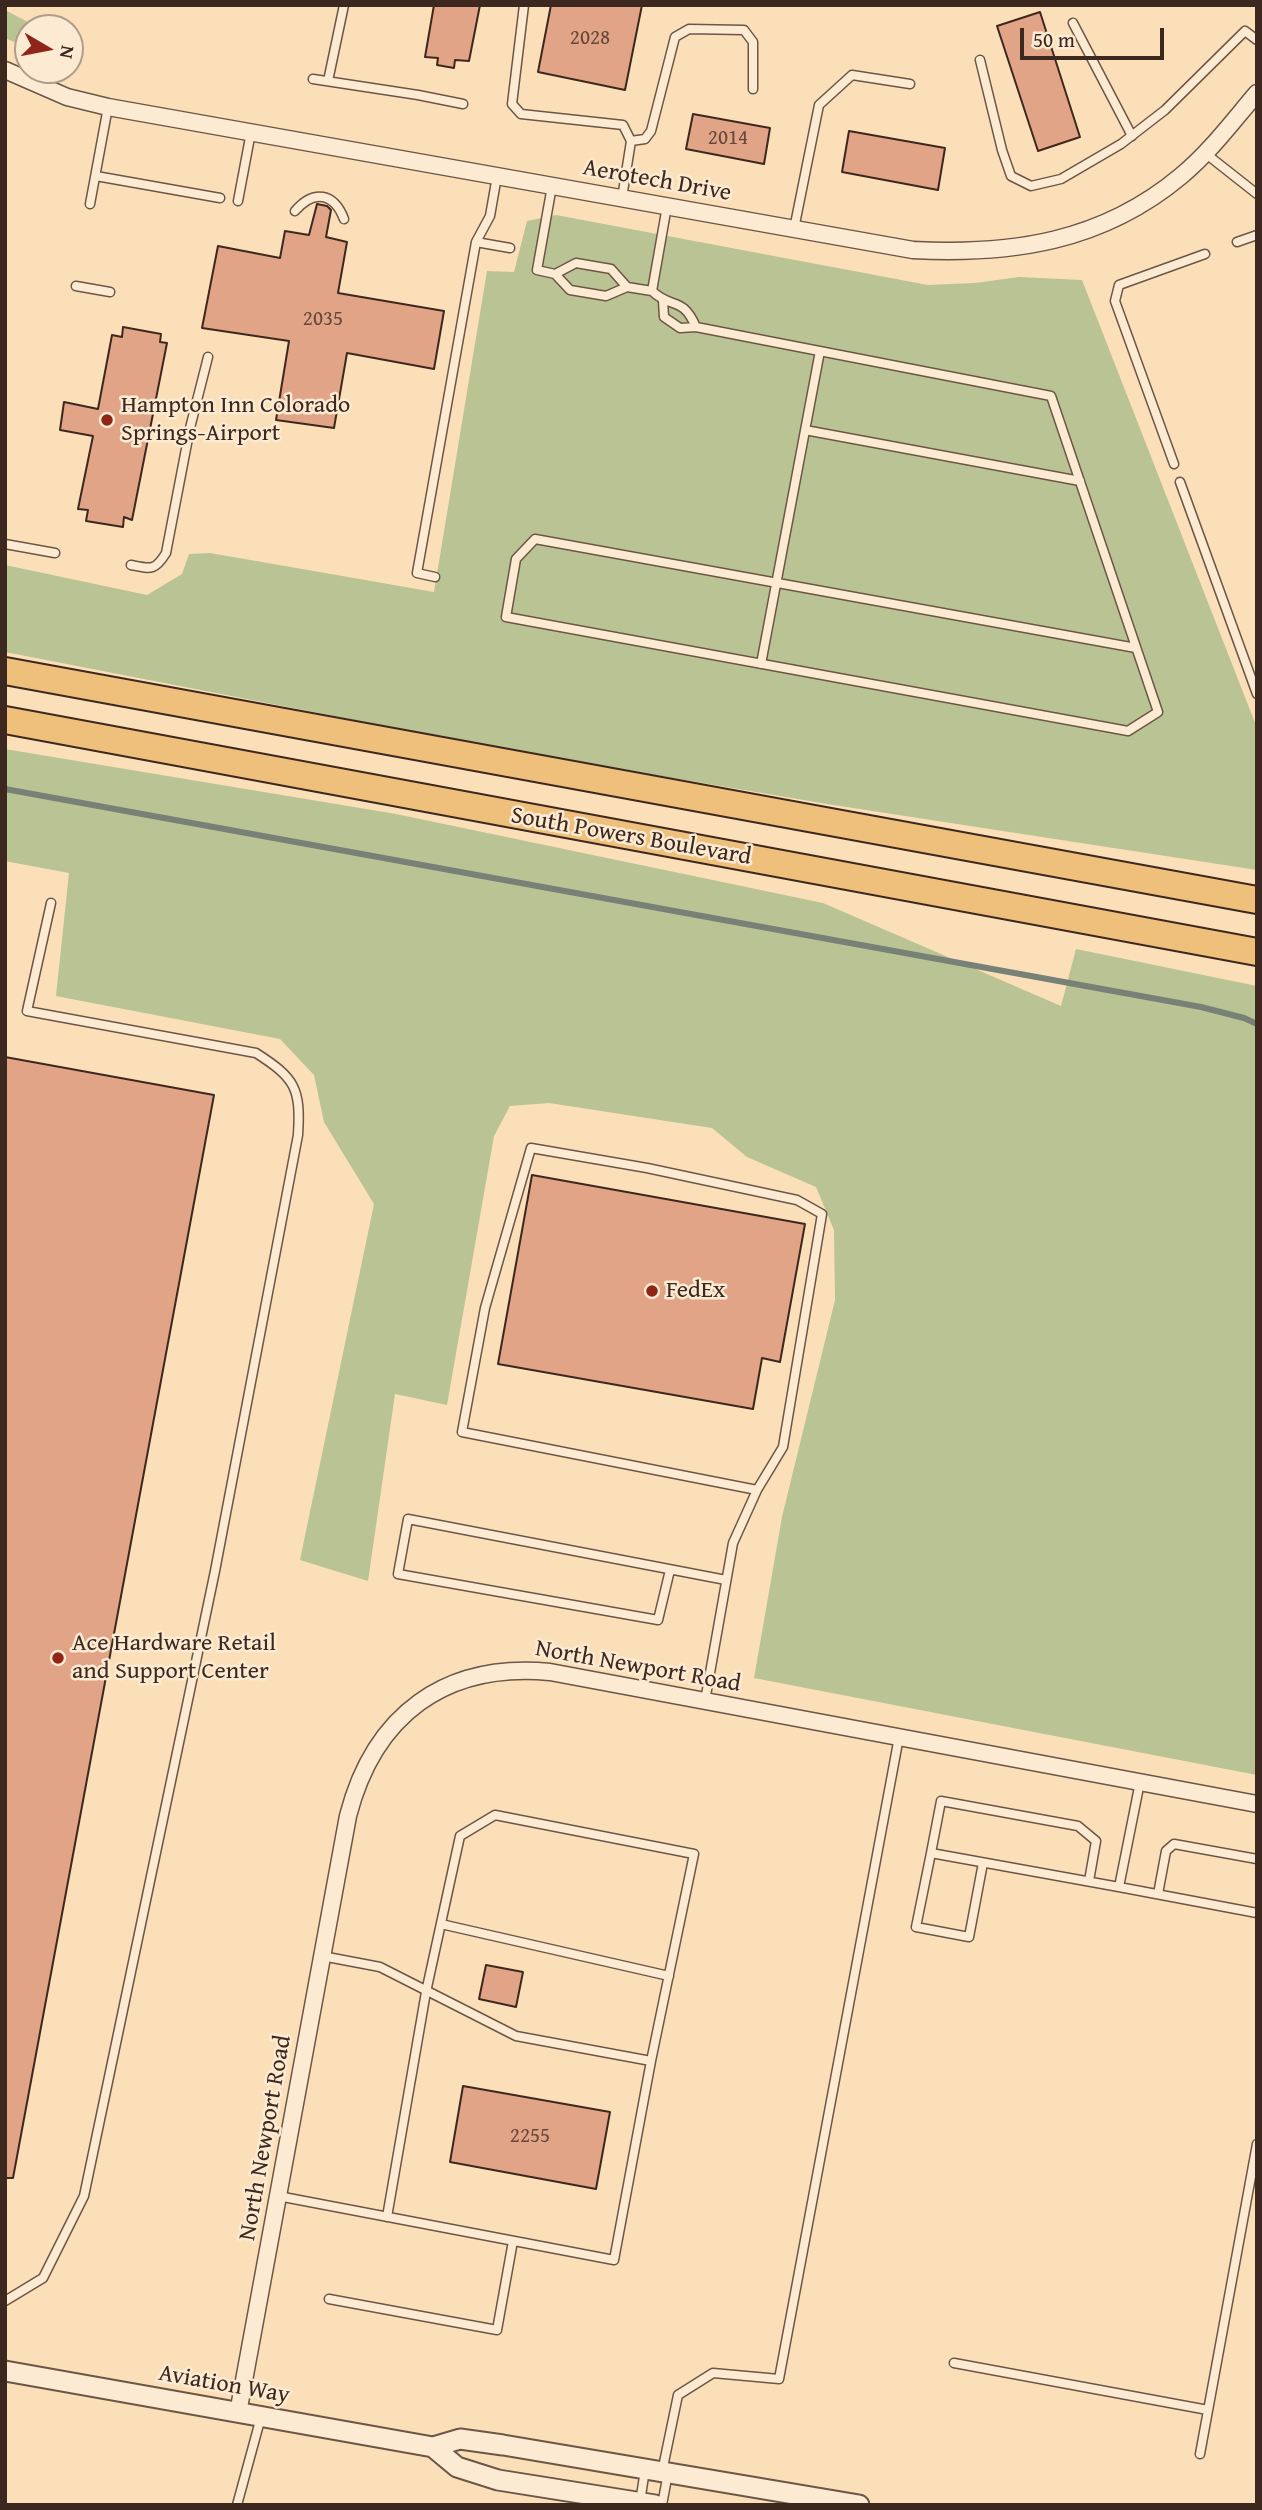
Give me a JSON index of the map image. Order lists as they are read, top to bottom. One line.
{"streets":{"highway":["South Powers Boulevard"],"street":["Aerotech Drive","North Newport Road","Aviation Way"]},"crossings":[["North Newport Road","Aviation Way"]],"places":["Hampton Inn Colorado Springs-Airport","FedEx","Ace Hardware Retail and Support Center"],"house_numbers":["2028","2014","2035","2255"],"scale_bar":"50 m","north":"right"}
